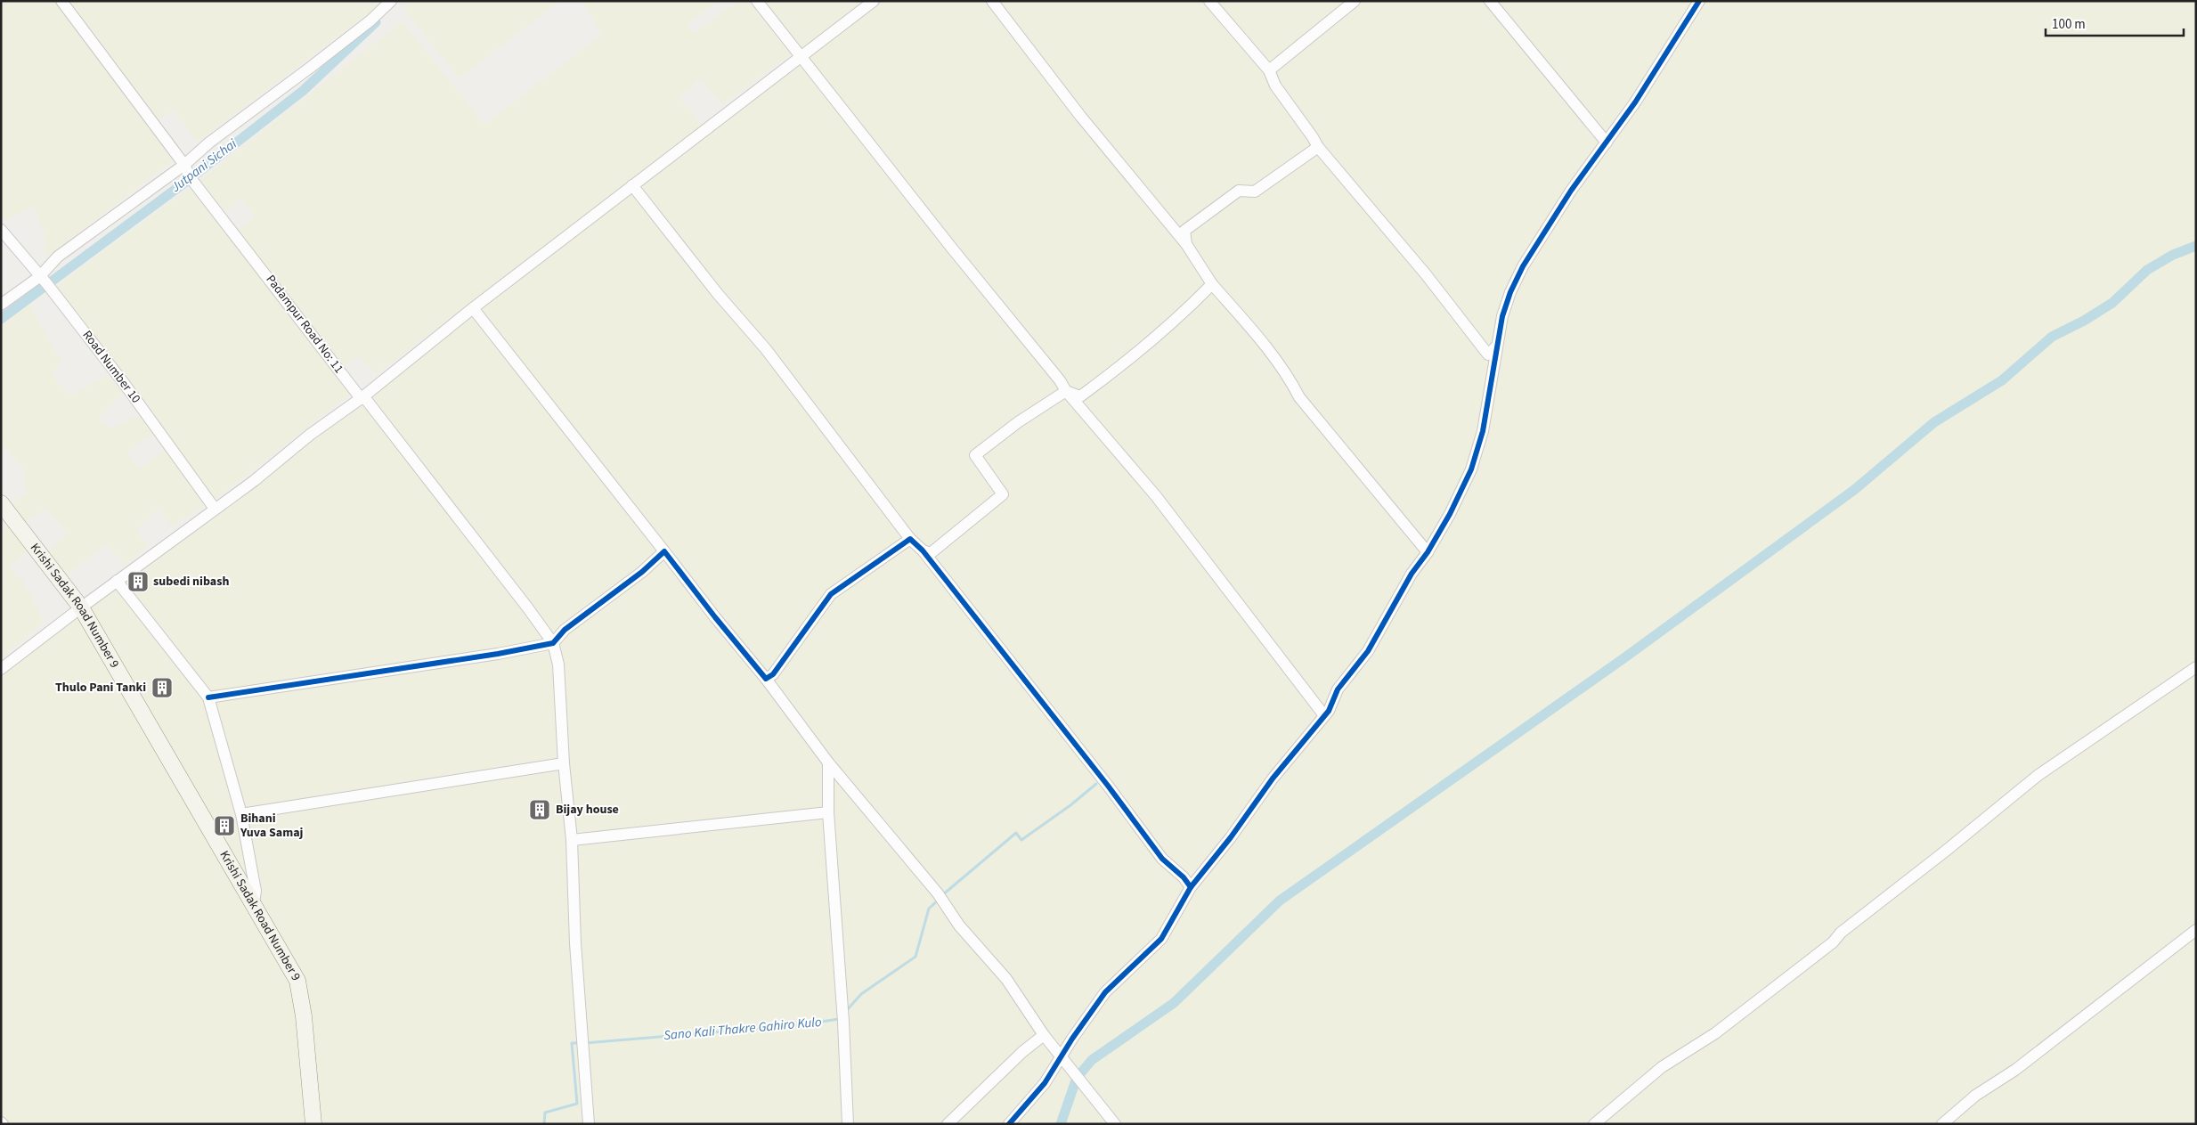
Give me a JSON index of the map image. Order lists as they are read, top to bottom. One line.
{"streets":{"street":["Padampur Road No: 11","Road Number 10","Krishi Sadak Road Number 9"]},"water":["Jutpani Sichai","Sano Kali Thakre Gahiro Kulo"],"places":{"building":["subedi nibash","Thulo Pani Tanki","Bijay house","Bihani Yuva Samaj"]},"scale_bar":"100 m"}
